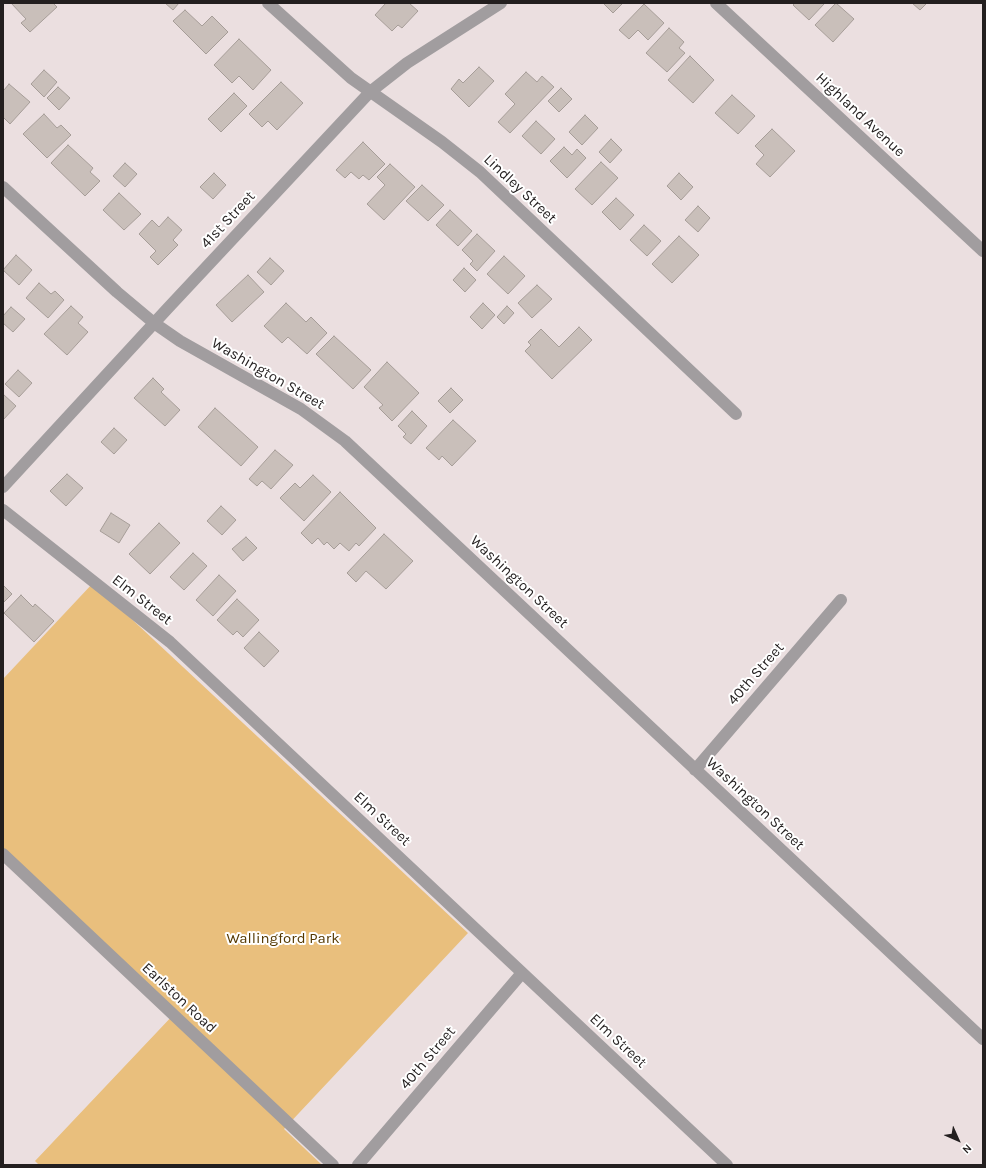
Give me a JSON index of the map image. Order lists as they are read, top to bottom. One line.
{"streets":{"street":["Highland Avenue","Lindley Street","41st Street","Washington Street","Elm Street","40th Street","Earlston Road"]},"crossings":[["Lindley Street","41st Street"],["41st Street","Washington Street"],["Washington Street","40th Street"],["Elm Street","40th Street"]],"parks":["Wallingford Park"],"north":"bottom right"}
